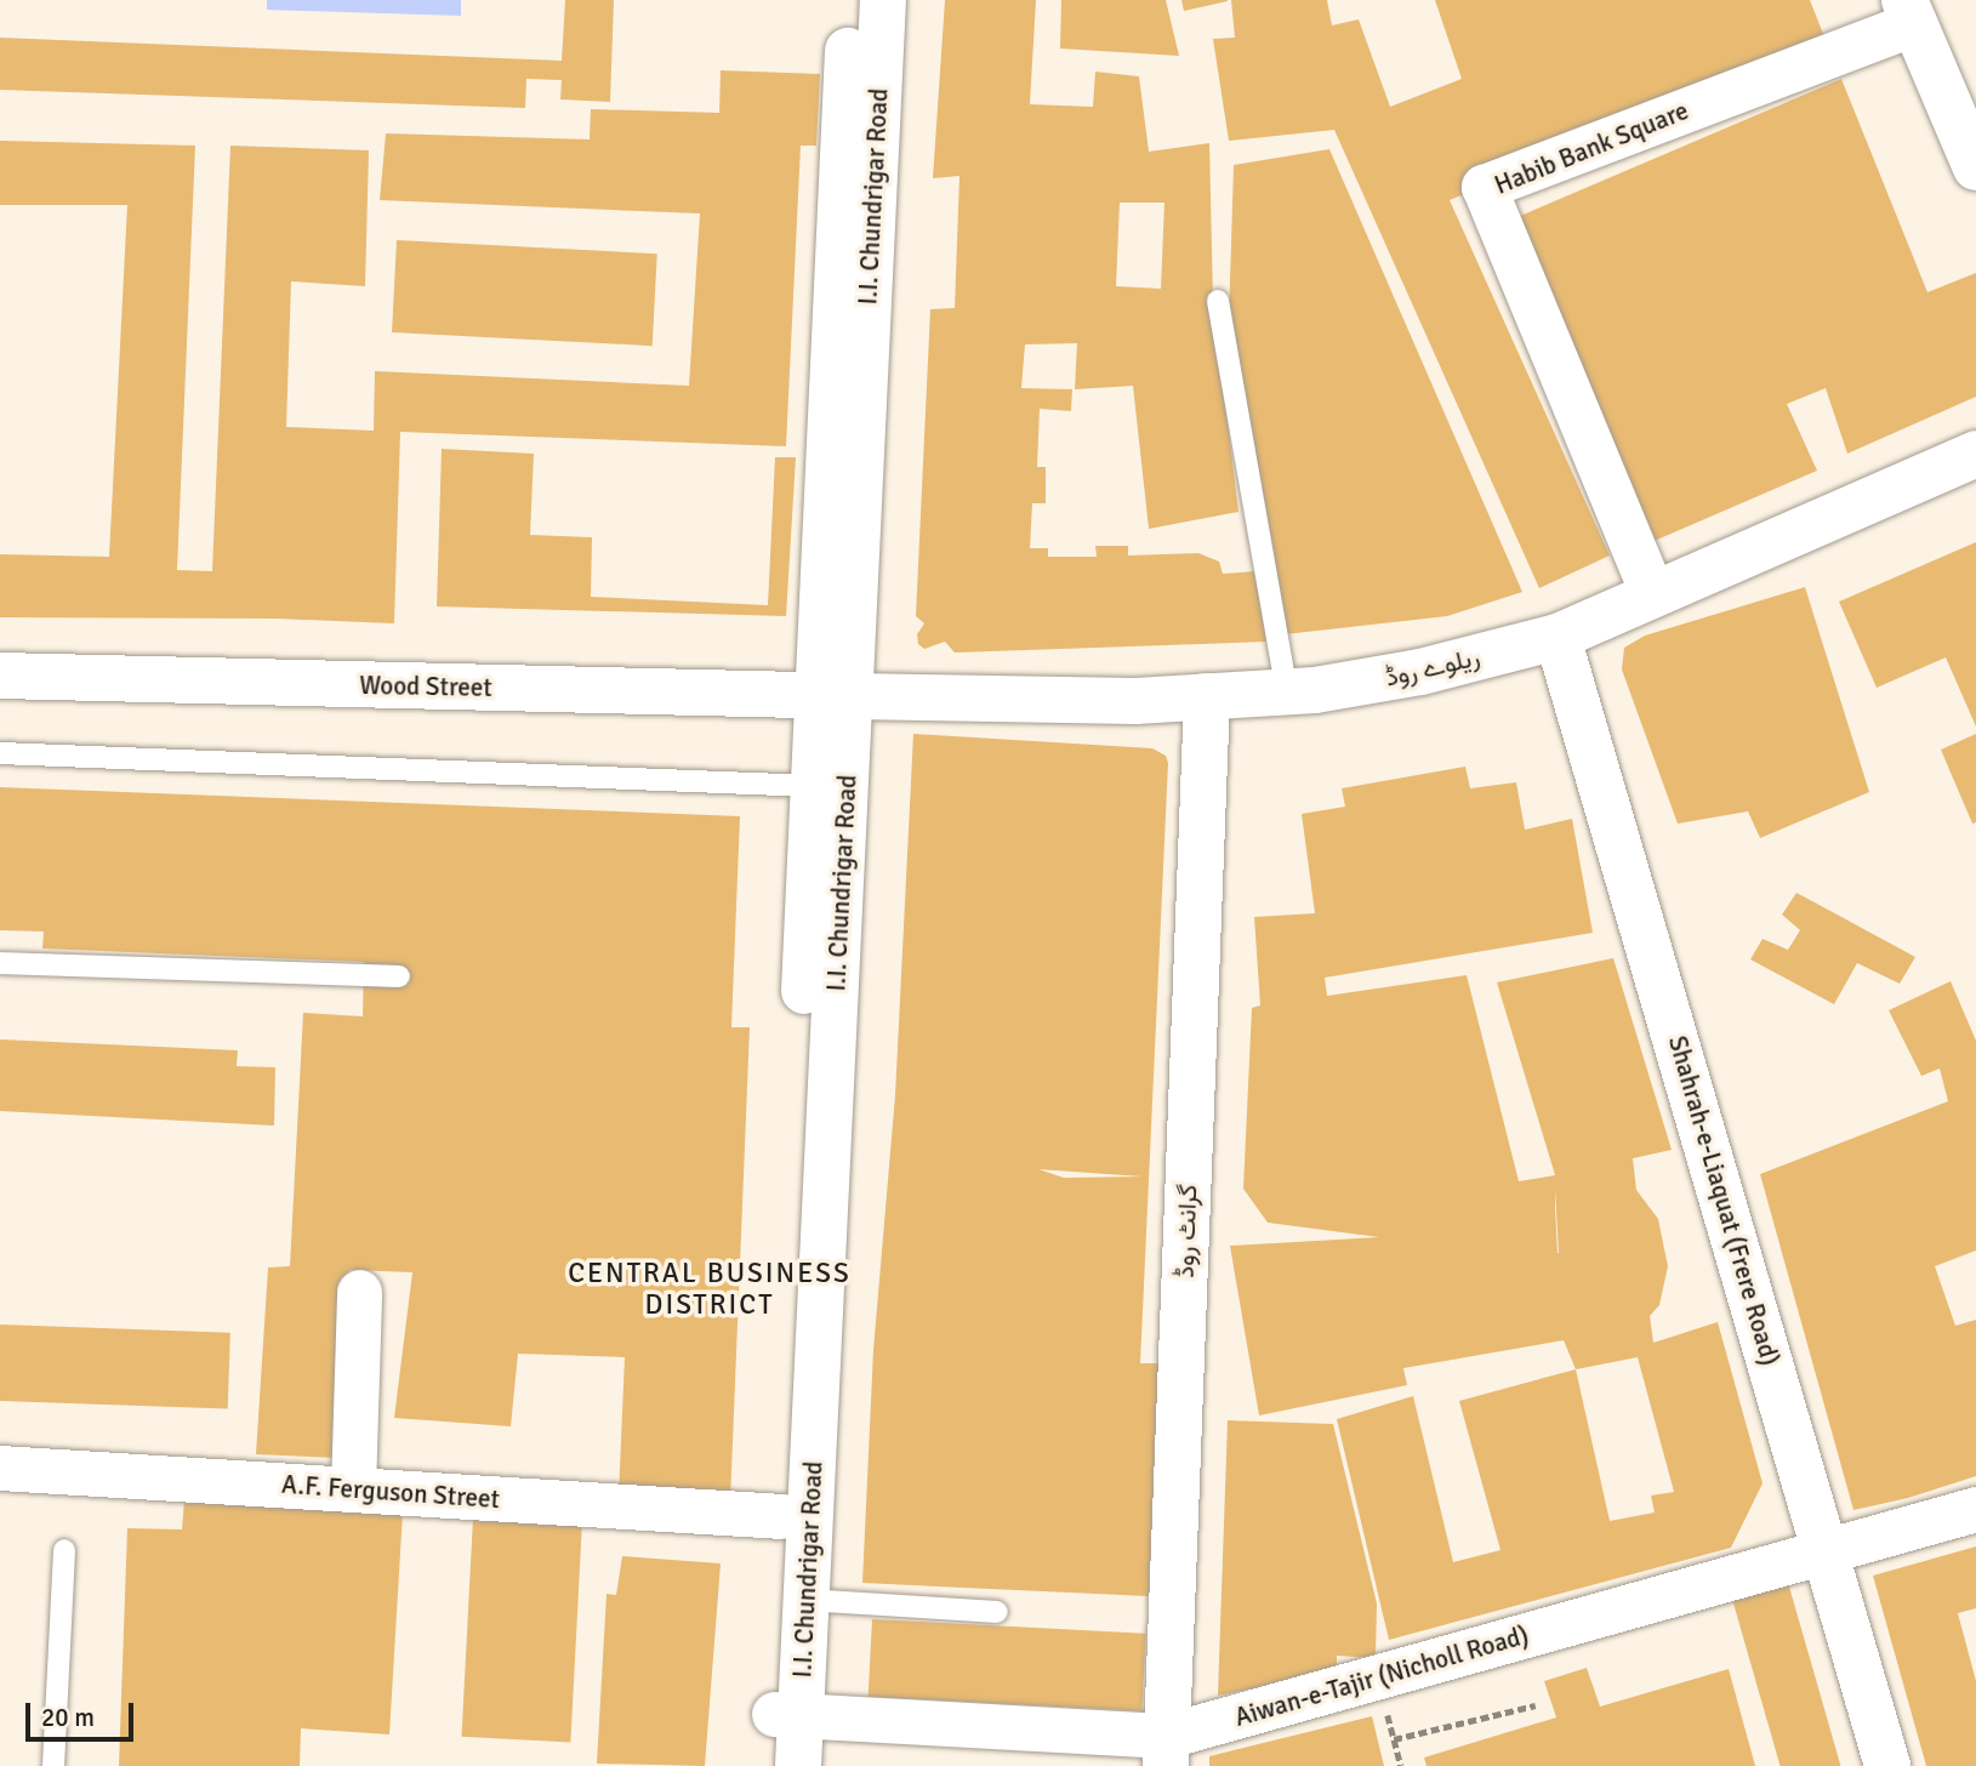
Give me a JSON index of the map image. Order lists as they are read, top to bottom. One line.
{"streets":{"main road":["I.I. Chundrigar Road","ریلوے روڈ","Wood Street","Shahrah-e-Liaquat (Frere Road)","گرانٹ روڈ"],"street":["Habib Bank Square","A.F. Ferguson Street","Aiwan-e-Tajir (Nicholl Road)"]},"crossings":[["Habib Bank Square","ریلوے روڈ"],["I.I. Chundrigar Road","ریلوے روڈ"],["I.I. Chundrigar Road","Wood Street"],["I.I. Chundrigar Road","A.F. Ferguson Street"],["I.I. Chundrigar Road","Aiwan-e-Tajir (Nicholl Road)"],["ریلوے روڈ","Wood Street"],["ریلوے روڈ","Shahrah-e-Liaquat (Frere Road)"],["ریلوے روڈ","گرانٹ روڈ"],["Shahrah-e-Liaquat (Frere Road)","Aiwan-e-Tajir (Nicholl Road)"],["گرانٹ روڈ","Aiwan-e-Tajir (Nicholl Road)"]],"districts":["CENTRAL BUSINESS DISTRICT"],"scale_bar":"20 m"}
